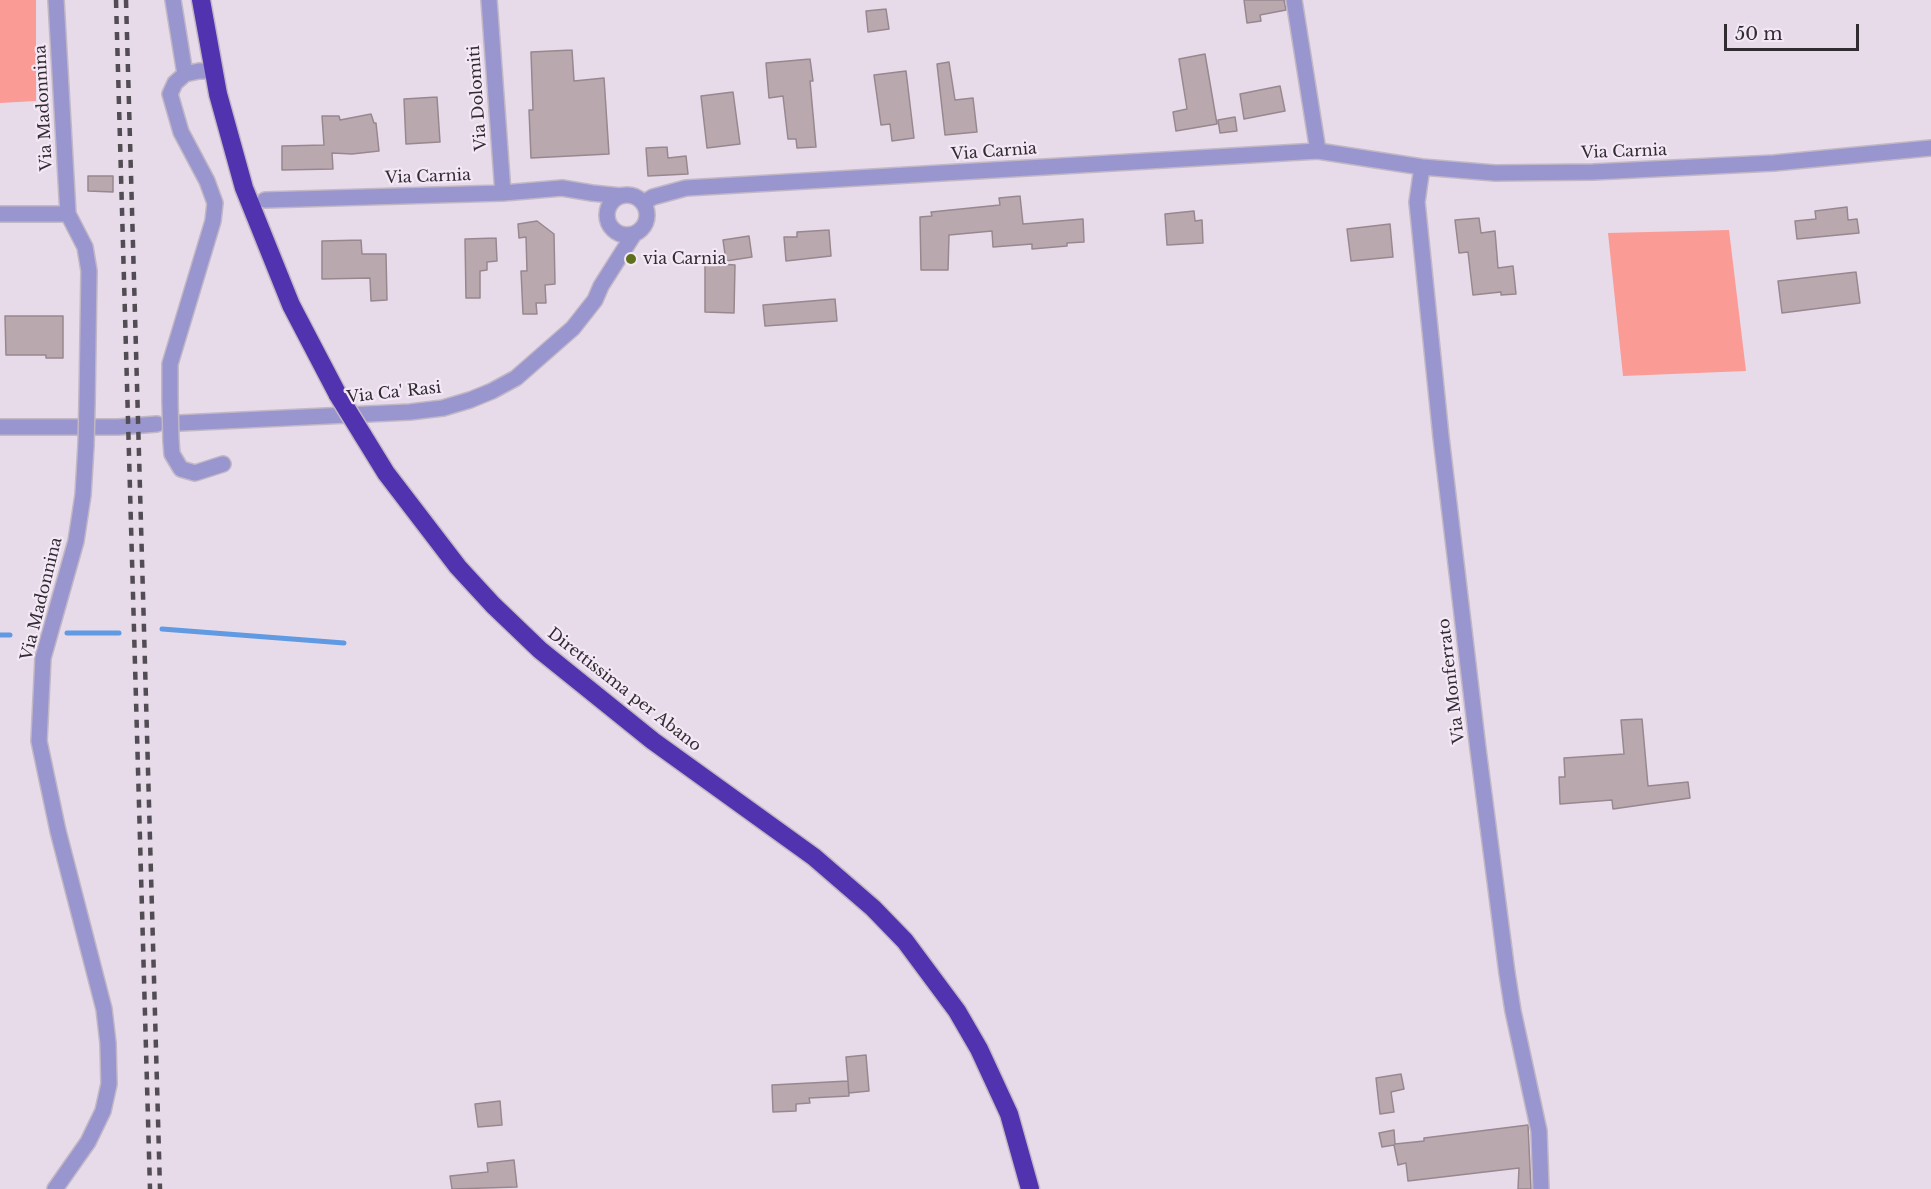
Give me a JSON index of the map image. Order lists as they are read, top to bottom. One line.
{"streets":{"highway":["Direttissima per Abano"],"street":["Via Dolomiti","Via Madonnina","Via Carnia","Via Ca' Rasi","Via Monferrato"]},"crossings":[["Via Dolomiti","Via Carnia"],["Via Carnia","Via Ca' Rasi"],["Via Carnia","Via Monferrato"]],"places":["via Carnia"],"scale_bar":"50 m"}
